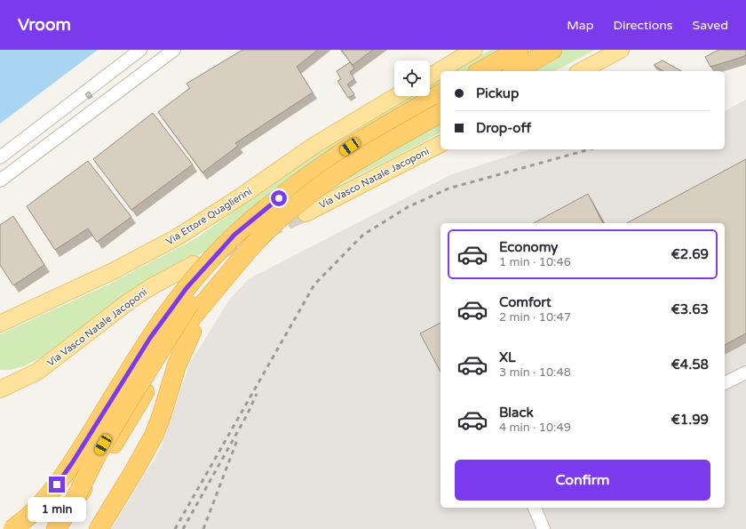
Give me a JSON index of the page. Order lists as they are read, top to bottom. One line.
{"streets":{"main road":["Via Vasco Natale Jacoponi","Via Ettore Quaglierini"]},"page":{"header":"Vroom","nav":["Map","Directions","Saved"],"banner":["Pickup","Drop-off"],"list":[{"name":"Economy","note":"1 min · 10:46","value":"€2.69"},{"name":"Comfort","note":"2 min · 10:47","value":"€3.63"},{"name":"XL","note":"3 min · 10:48","value":"€4.58"},{"name":"Black","note":"4 min · 10:49","value":"€1.99"}],"buttons":"Confirm","bubble":"1 min"}}
